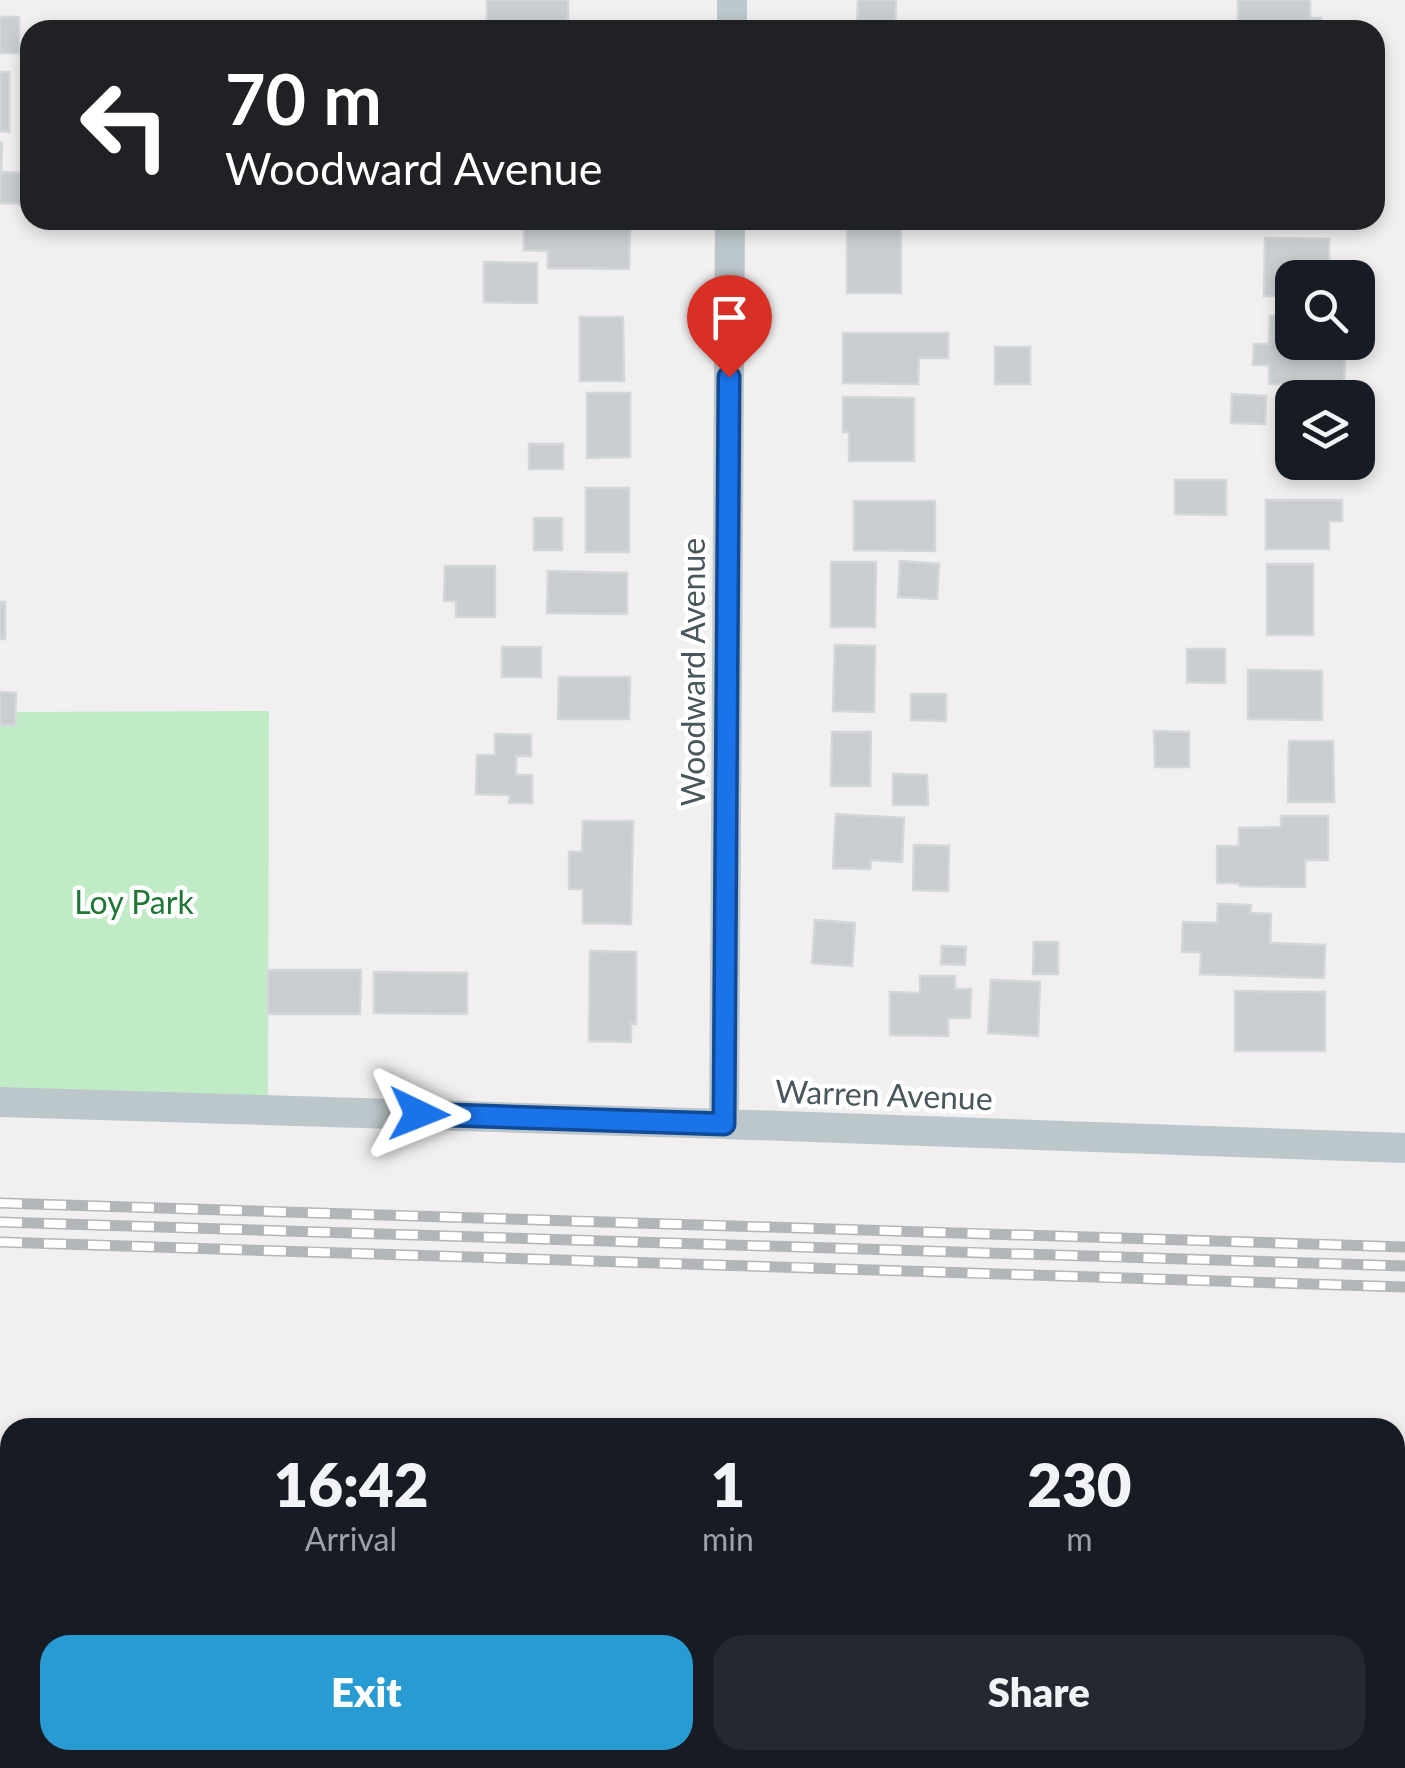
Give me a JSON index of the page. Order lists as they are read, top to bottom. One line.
{"streets":{"street":["Woodward Avenue","Warren Avenue"]},"crossings":[["Woodward Avenue","Warren Avenue"]],"parks":["Loy Park"],"page":{"turn":["70 m","Woodward Avenue"],"eta":["16:42","Arrival","1","min","230","m"],"buttons":["Exit","Share"]}}
